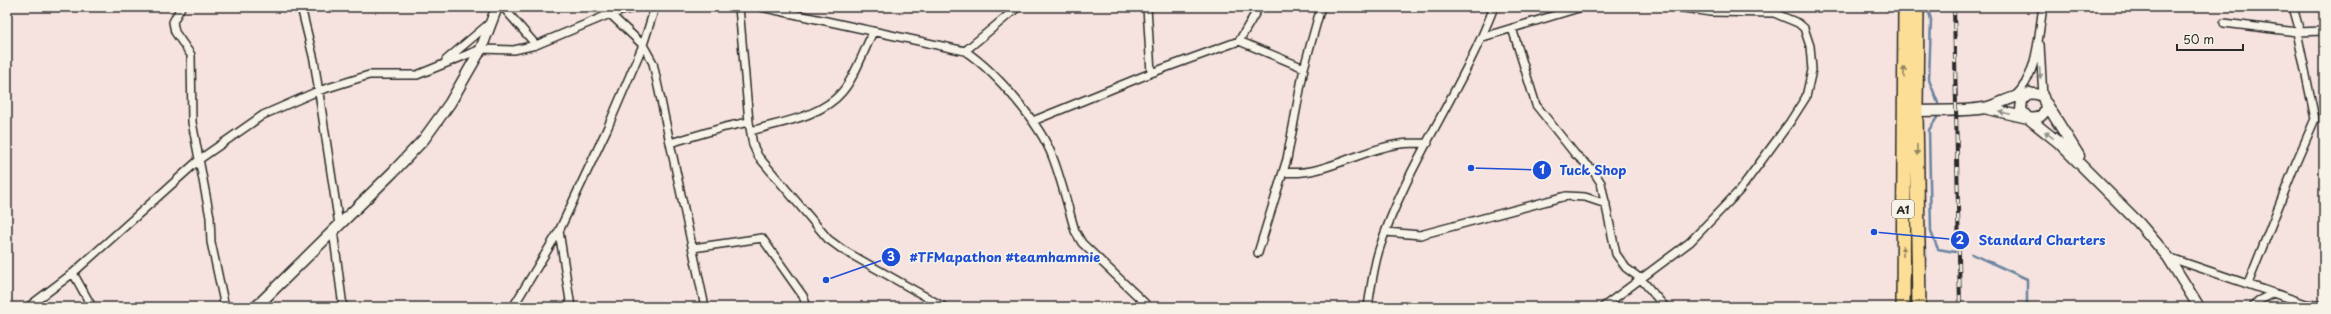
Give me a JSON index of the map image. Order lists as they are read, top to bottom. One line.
{"streets":{"highway":["A1"]},"places":["Tuck Shop","Standard Charters","#TFMapathon #teamhammie"],"scale_bar":"50 m"}
